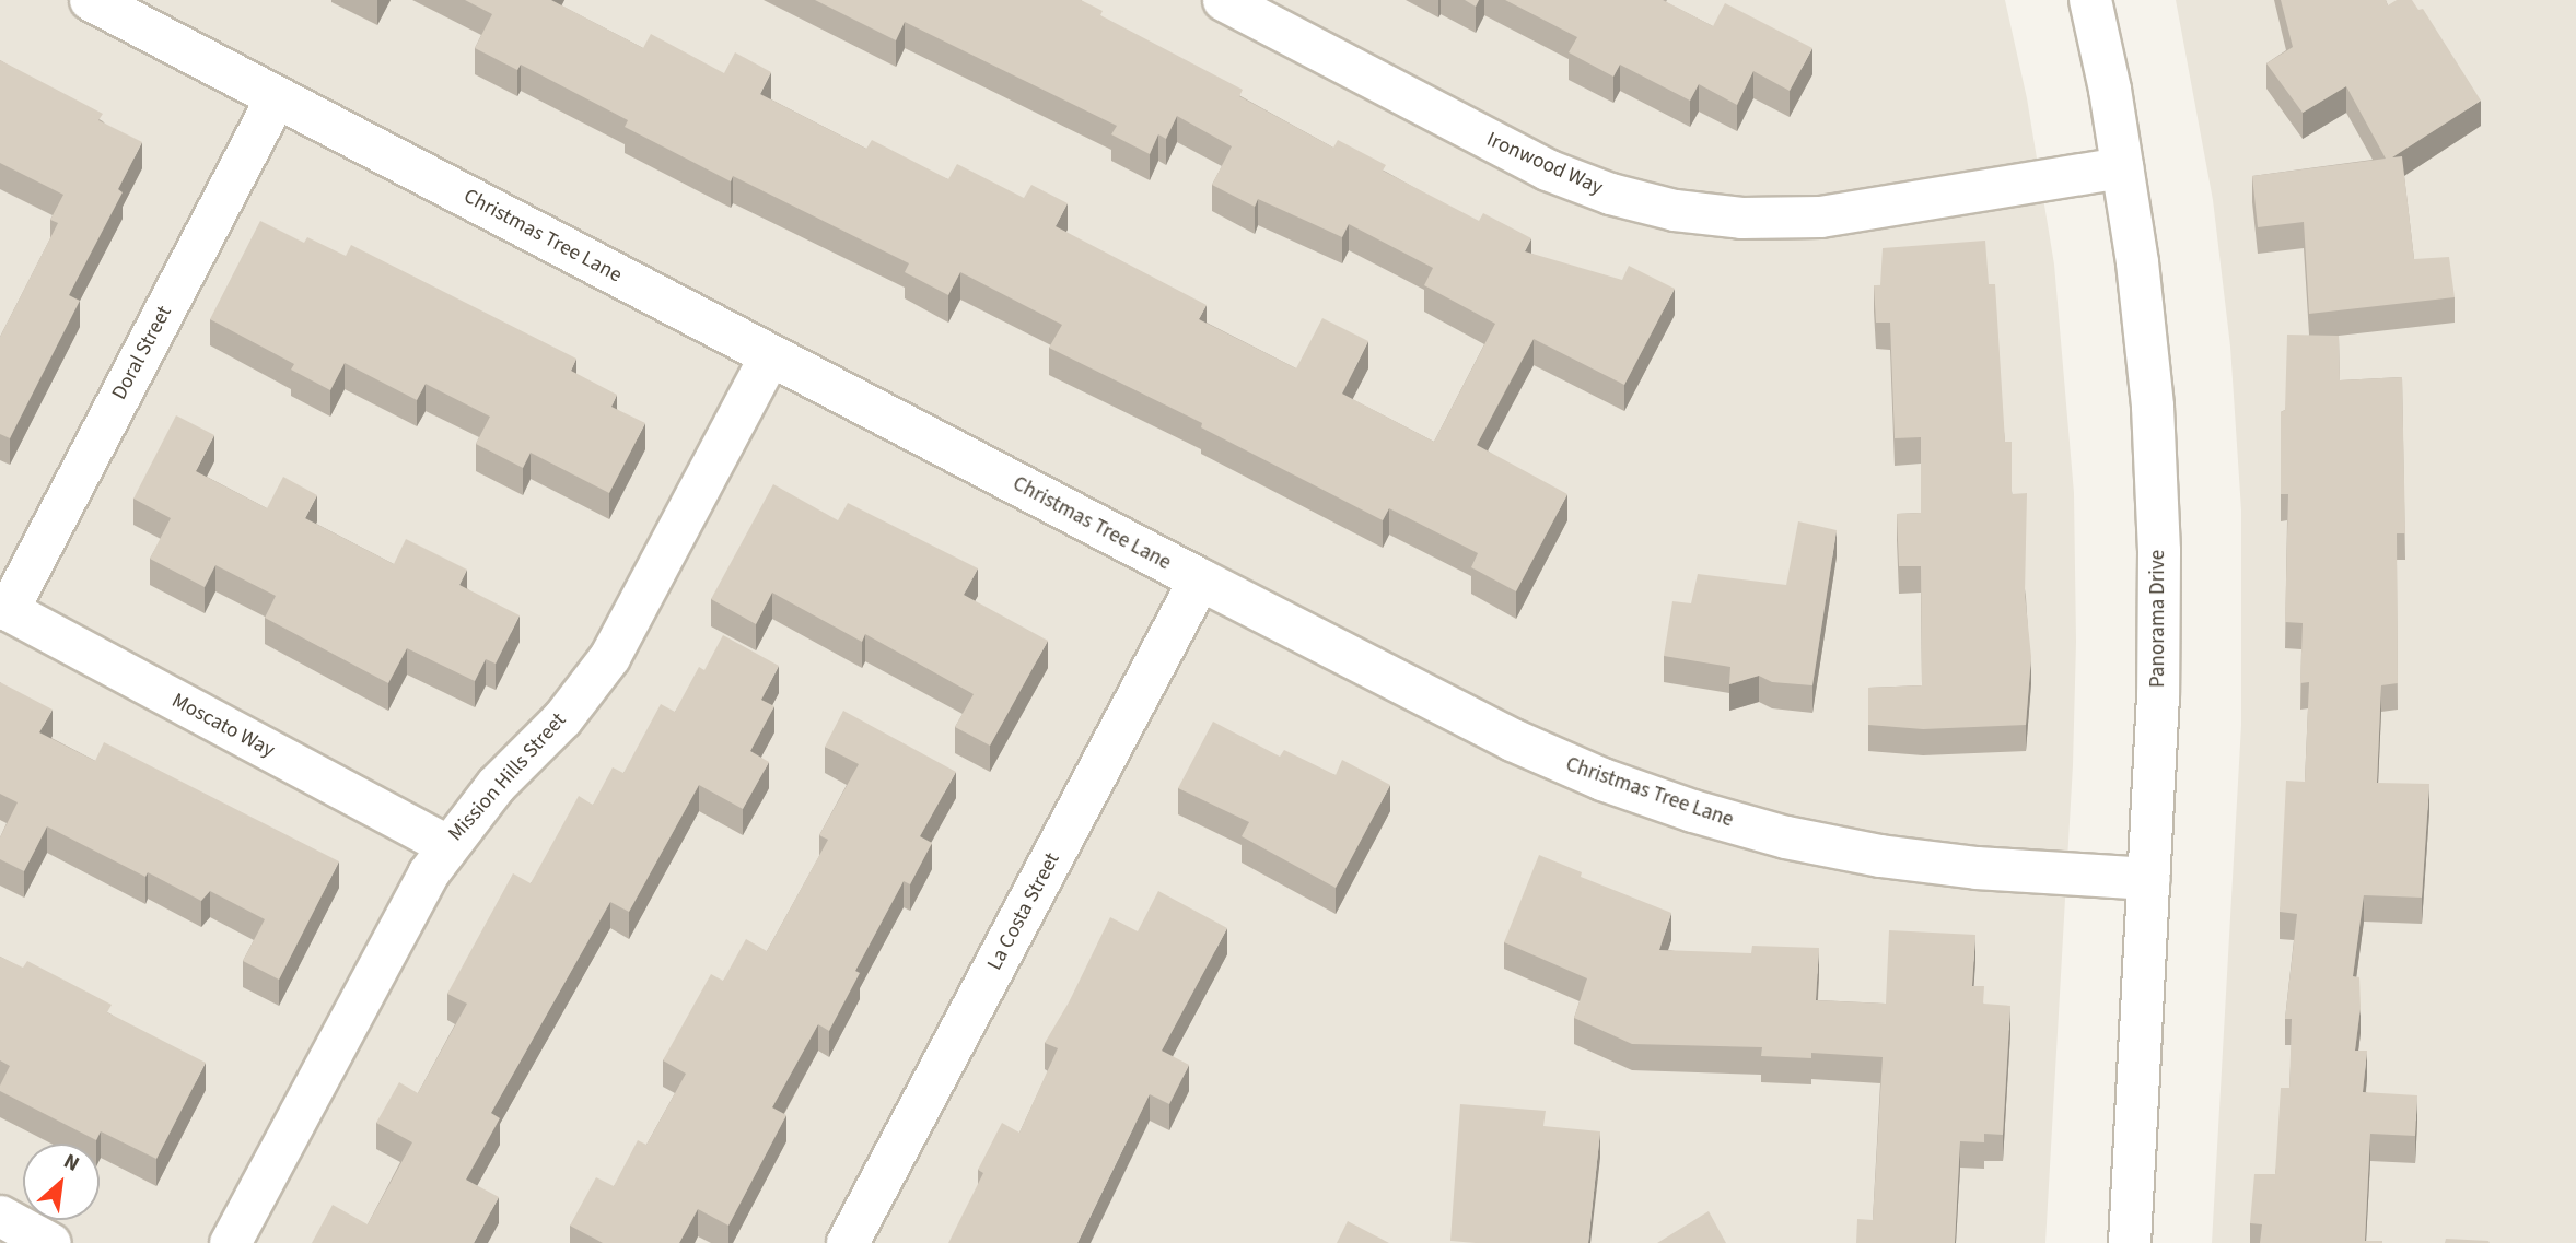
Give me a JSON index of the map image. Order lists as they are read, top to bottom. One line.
{"streets":{"street":["Ironwood Way","Christmas Tree Lane","Doral Street","Panorama Drive","Moscato Way","Mission Hills Street","La Costa Street"]},"crossings":[["Ironwood Way","Panorama Drive"],["Christmas Tree Lane","Doral Street"],["Christmas Tree Lane","Panorama Drive"],["Christmas Tree Lane","Mission Hills Street"],["Christmas Tree Lane","La Costa Street"],["Doral Street","Moscato Way"],["Moscato Way","Mission Hills Street"]],"north":"top right"}
